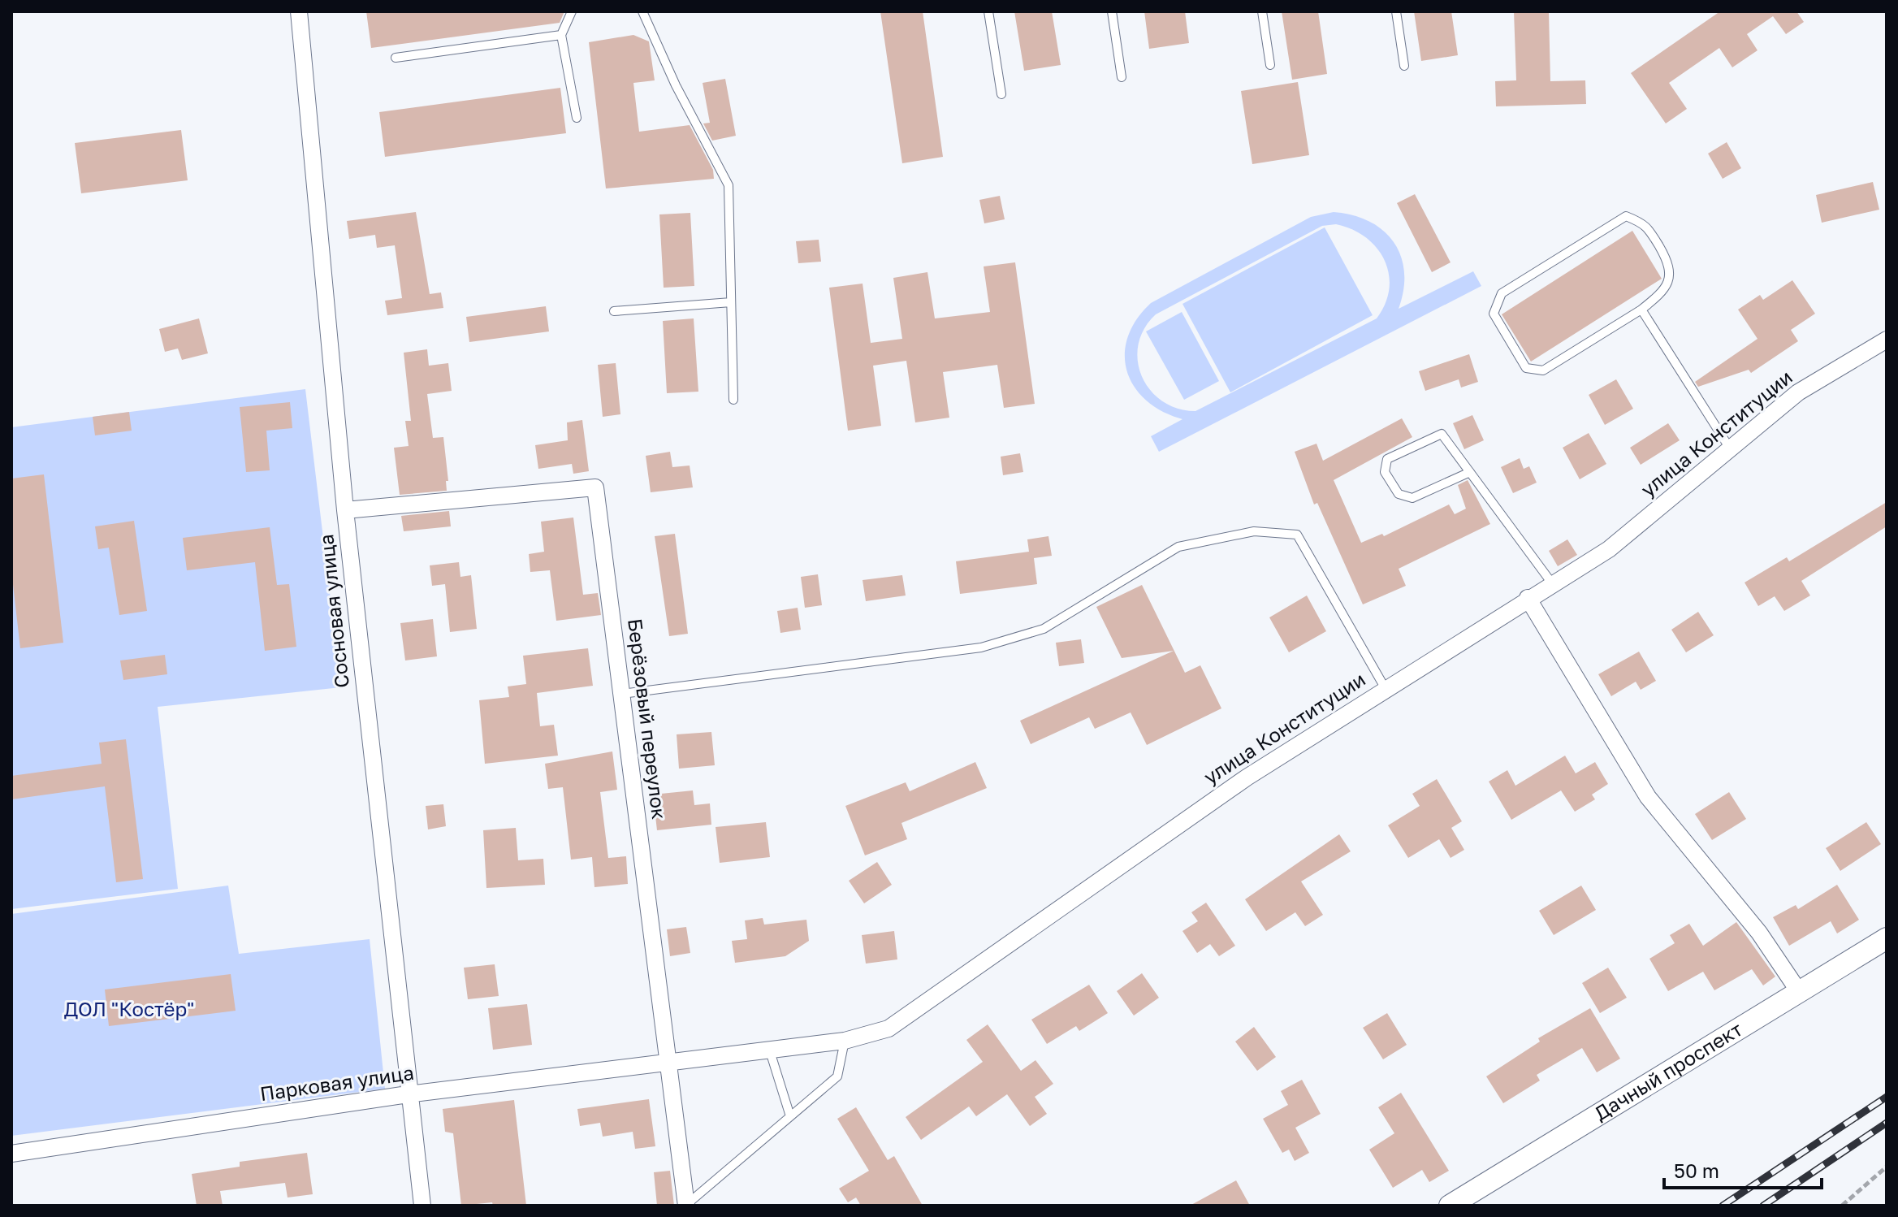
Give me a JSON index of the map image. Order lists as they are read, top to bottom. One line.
{"streets":{"street":["улица Конституции","Сосновая улица","Берёзовый переулок","Дачный проспект","Парковая улица"]},"crossings":[["улица Конституции","Берёзовый переулок"],["улица Конституции","Парковая улица"],["Сосновая улица","Берёзовый переулок"],["Сосновая улица","Парковая улица"],["Берёзовый переулок","Парковая улица"]],"parks":["ДОЛ \"Костёр\""],"scale_bar":"50 m"}
